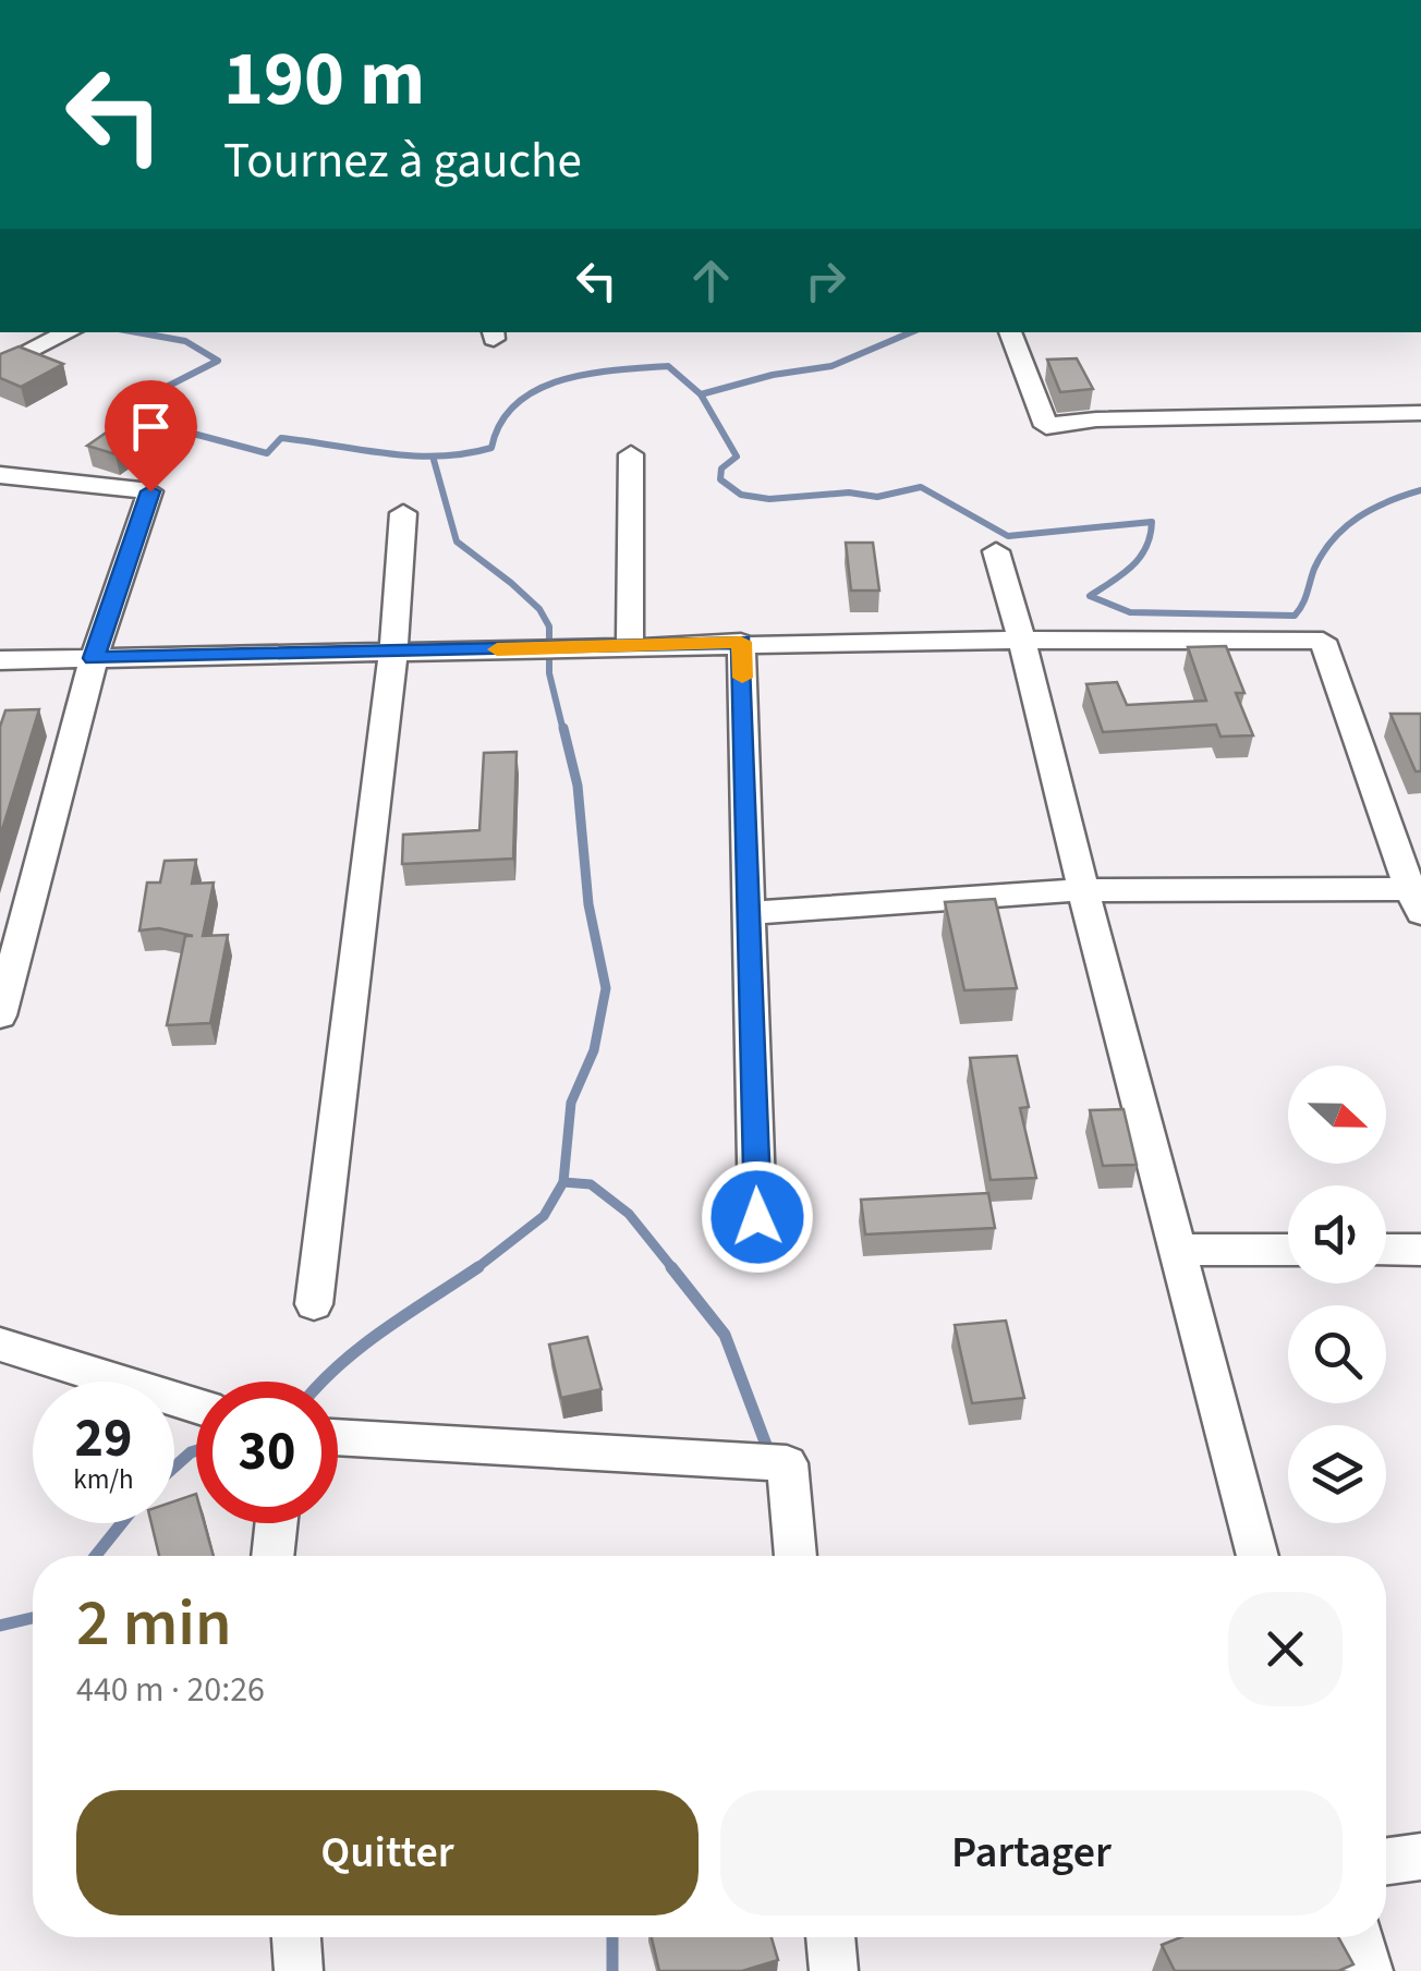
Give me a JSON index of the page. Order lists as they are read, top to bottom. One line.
{"north":"right","page":{"turn":["190 m","Tournez à gauche"],"speed":"29 km/h","limit":"30","heading":["2 min","440 m · 20:26"],"buttons":["Quitter","Partager"]}}
